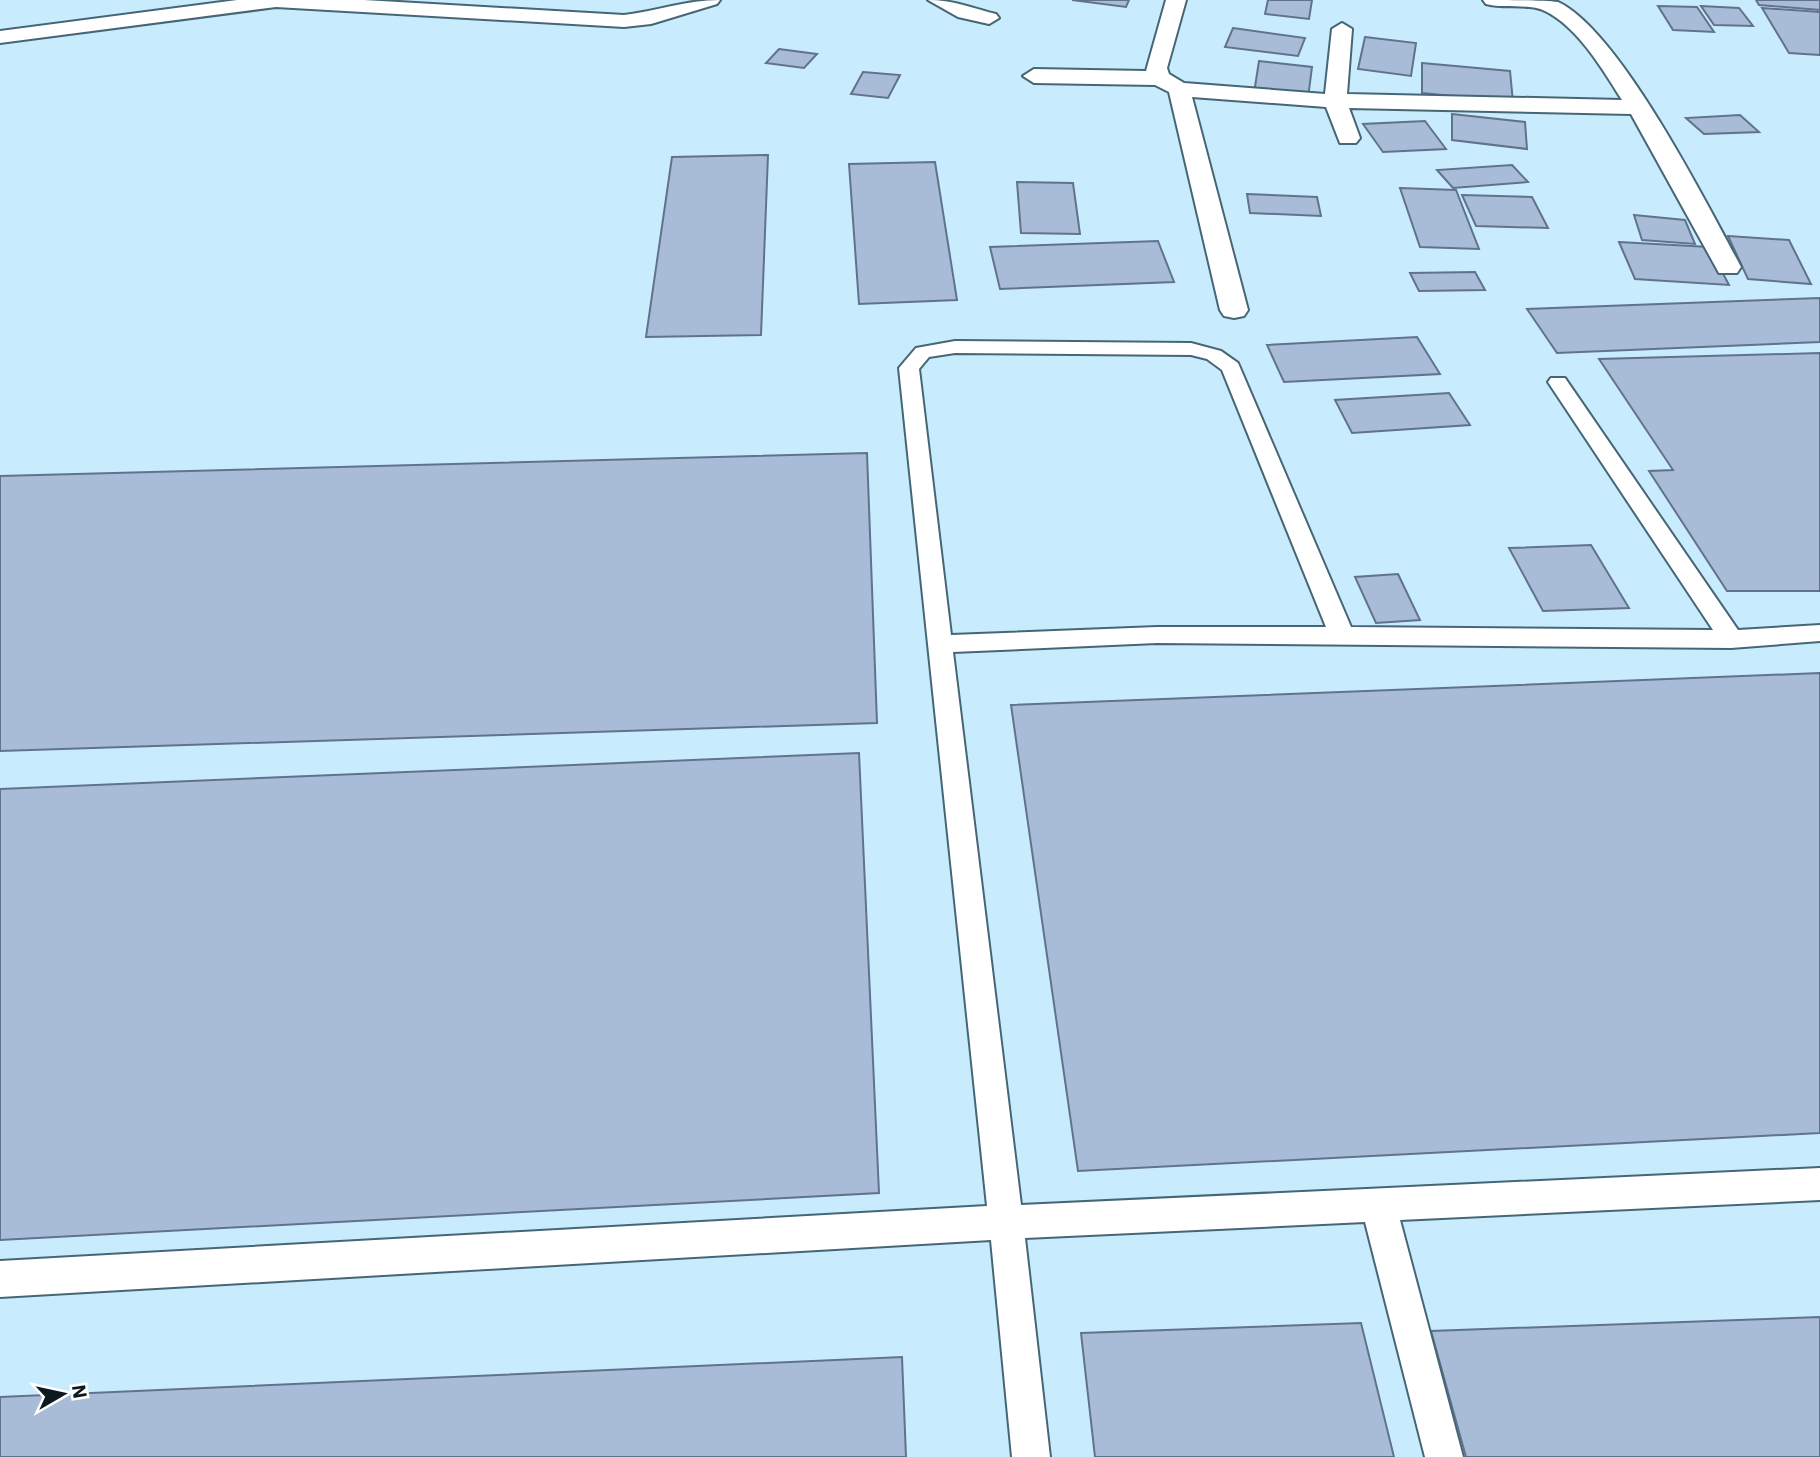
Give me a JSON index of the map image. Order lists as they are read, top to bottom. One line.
{"north":"right"}
